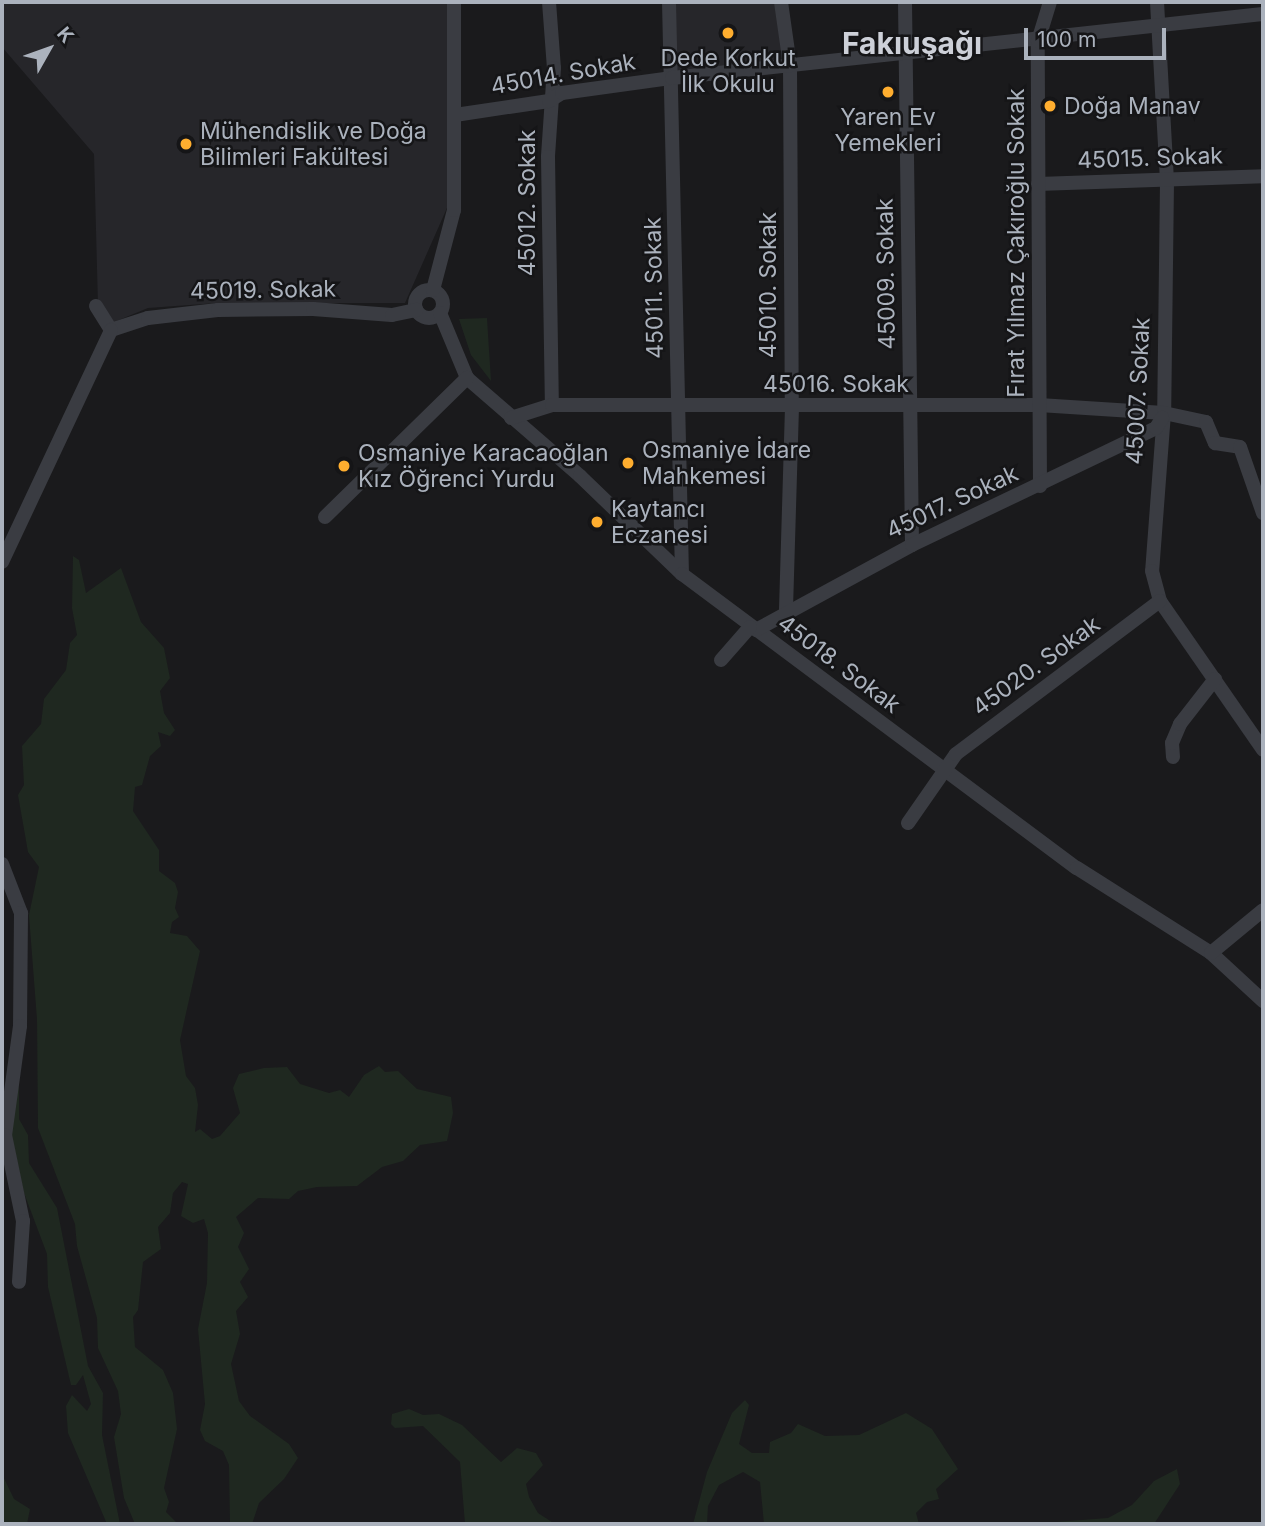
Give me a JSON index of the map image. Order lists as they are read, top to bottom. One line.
{"streets":{"street":["45014. Sokak","45015. Sokak","45012. Sokak","Fırat Yılmaz Çakıroğlu Sokak","45009. Sokak","45010. Sokak","45011. Sokak","45019. Sokak","45016. Sokak","45007. Sokak","45017. Sokak","45018. Sokak","45020. Sokak"]},"crossings":[["45014. Sokak","45012. Sokak"],["45014. Sokak","Fırat Yılmaz Çakıroğlu Sokak"],["45014. Sokak","45009. Sokak"],["45014. Sokak","45010. Sokak"],["45014. Sokak","45011. Sokak"],["45014. Sokak","45007. Sokak"],["45015. Sokak","Fırat Yılmaz Çakıroğlu Sokak"],["45015. Sokak","45007. Sokak"],["45012. Sokak","45016. Sokak"],["Fırat Yılmaz Çakıroğlu Sokak","45016. Sokak"],["Fırat Yılmaz Çakıroğlu Sokak","45017. Sokak"],["45009. Sokak","45016. Sokak"],["45009. Sokak","45017. Sokak"],["45010. Sokak","45016. Sokak"],["45010. Sokak","45017. Sokak"],["45011. Sokak","45016. Sokak"],["45011. Sokak","45018. Sokak"],["45019. Sokak","45018. Sokak"],["45016. Sokak","45007. Sokak"],["45016. Sokak","45017. Sokak"],["45016. Sokak","45018. Sokak"],["45007. Sokak","45017. Sokak"],["45007. Sokak","45020. Sokak"],["45017. Sokak","45018. Sokak"],["45018. Sokak","45020. Sokak"]],"districts":["Fakıuşağı"],"places":["Dede Korkut İlk Okulu","Yaren Ev Yemekleri","Doğa Manav","Mühendislik ve Doğa Bilimleri Fakültesi","Osmaniye İdare Mahkemesi","Osmaniye Karacaoğlan Kız Öğrenci Yurdu","Kaytancı Eczanesi"],"scale_bar":"100 m","north":"top right"}
